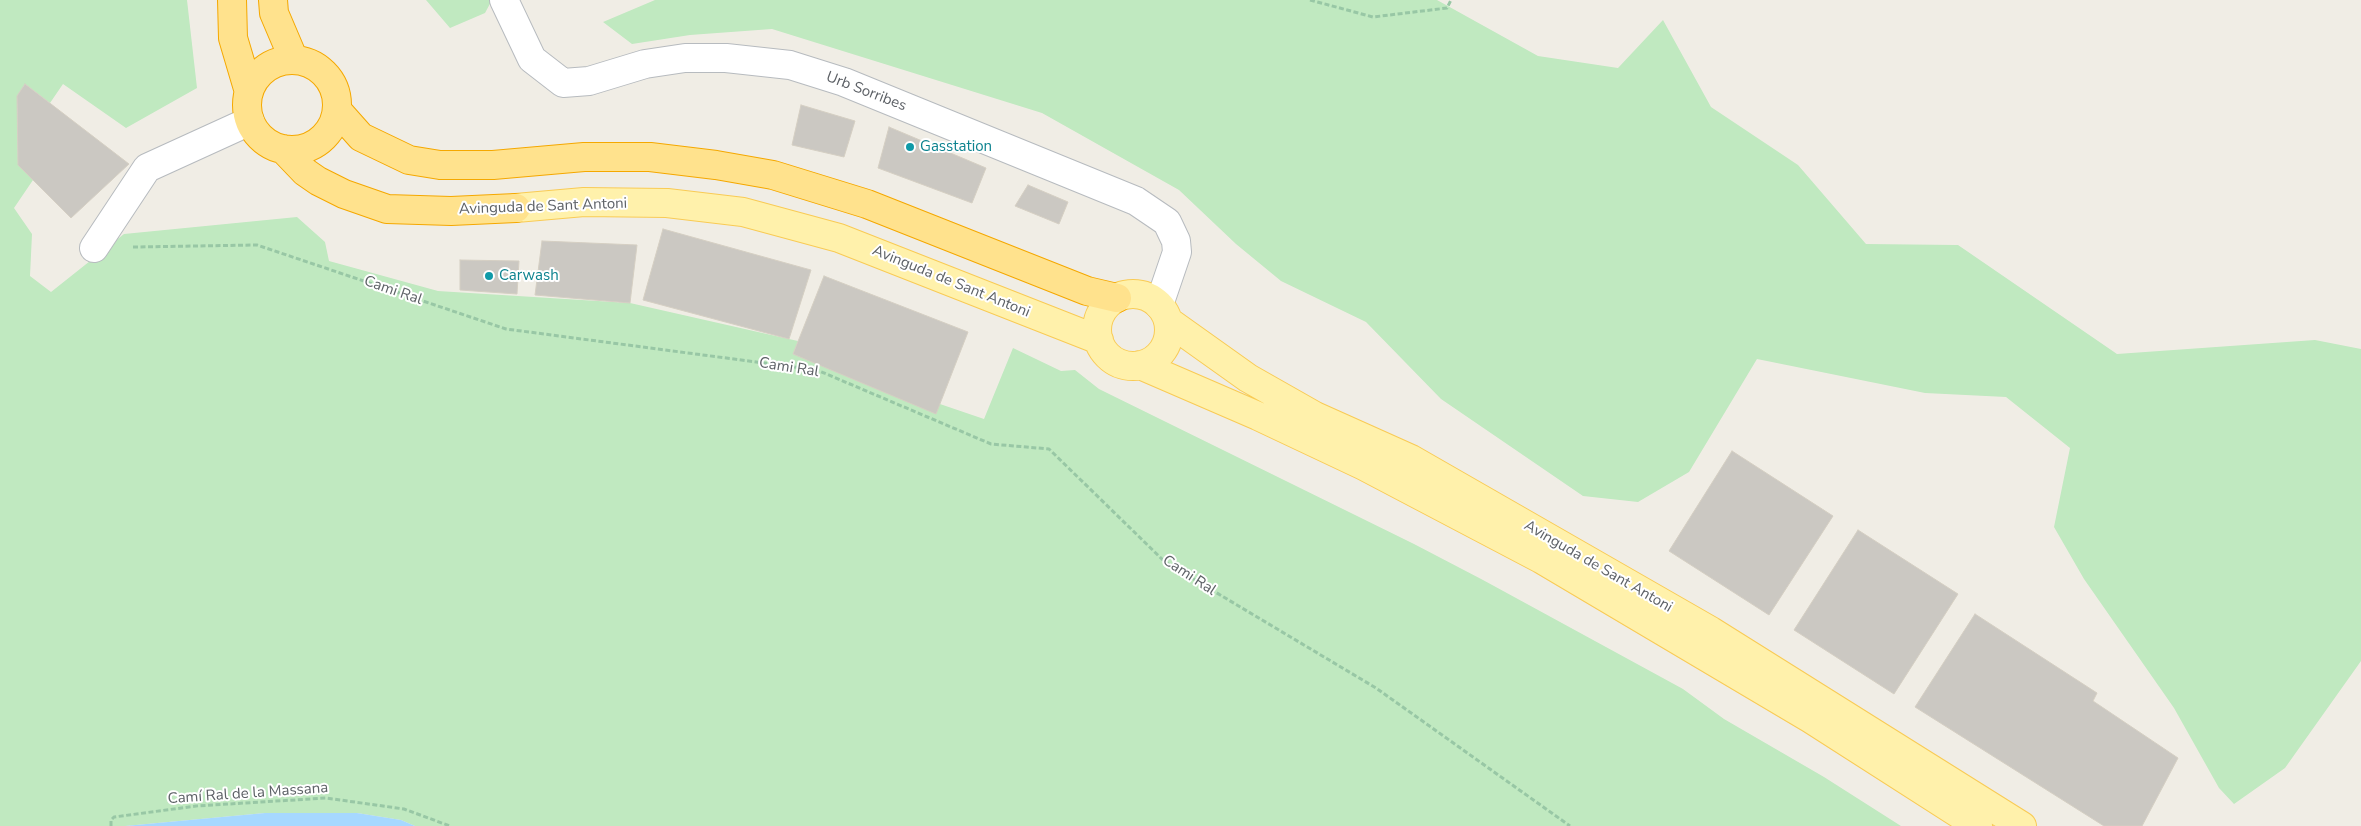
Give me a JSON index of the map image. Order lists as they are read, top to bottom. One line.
{"streets":{"highway":["Avinguda de Sant Antoni"],"street":["Urb Sorribes"],"path":["Cami Ral","Camí Ral de la Massana"]},"crossings":[["Urb Sorribes","Avinguda de Sant Antoni"]],"places":["Gasstation","Carwash"]}
